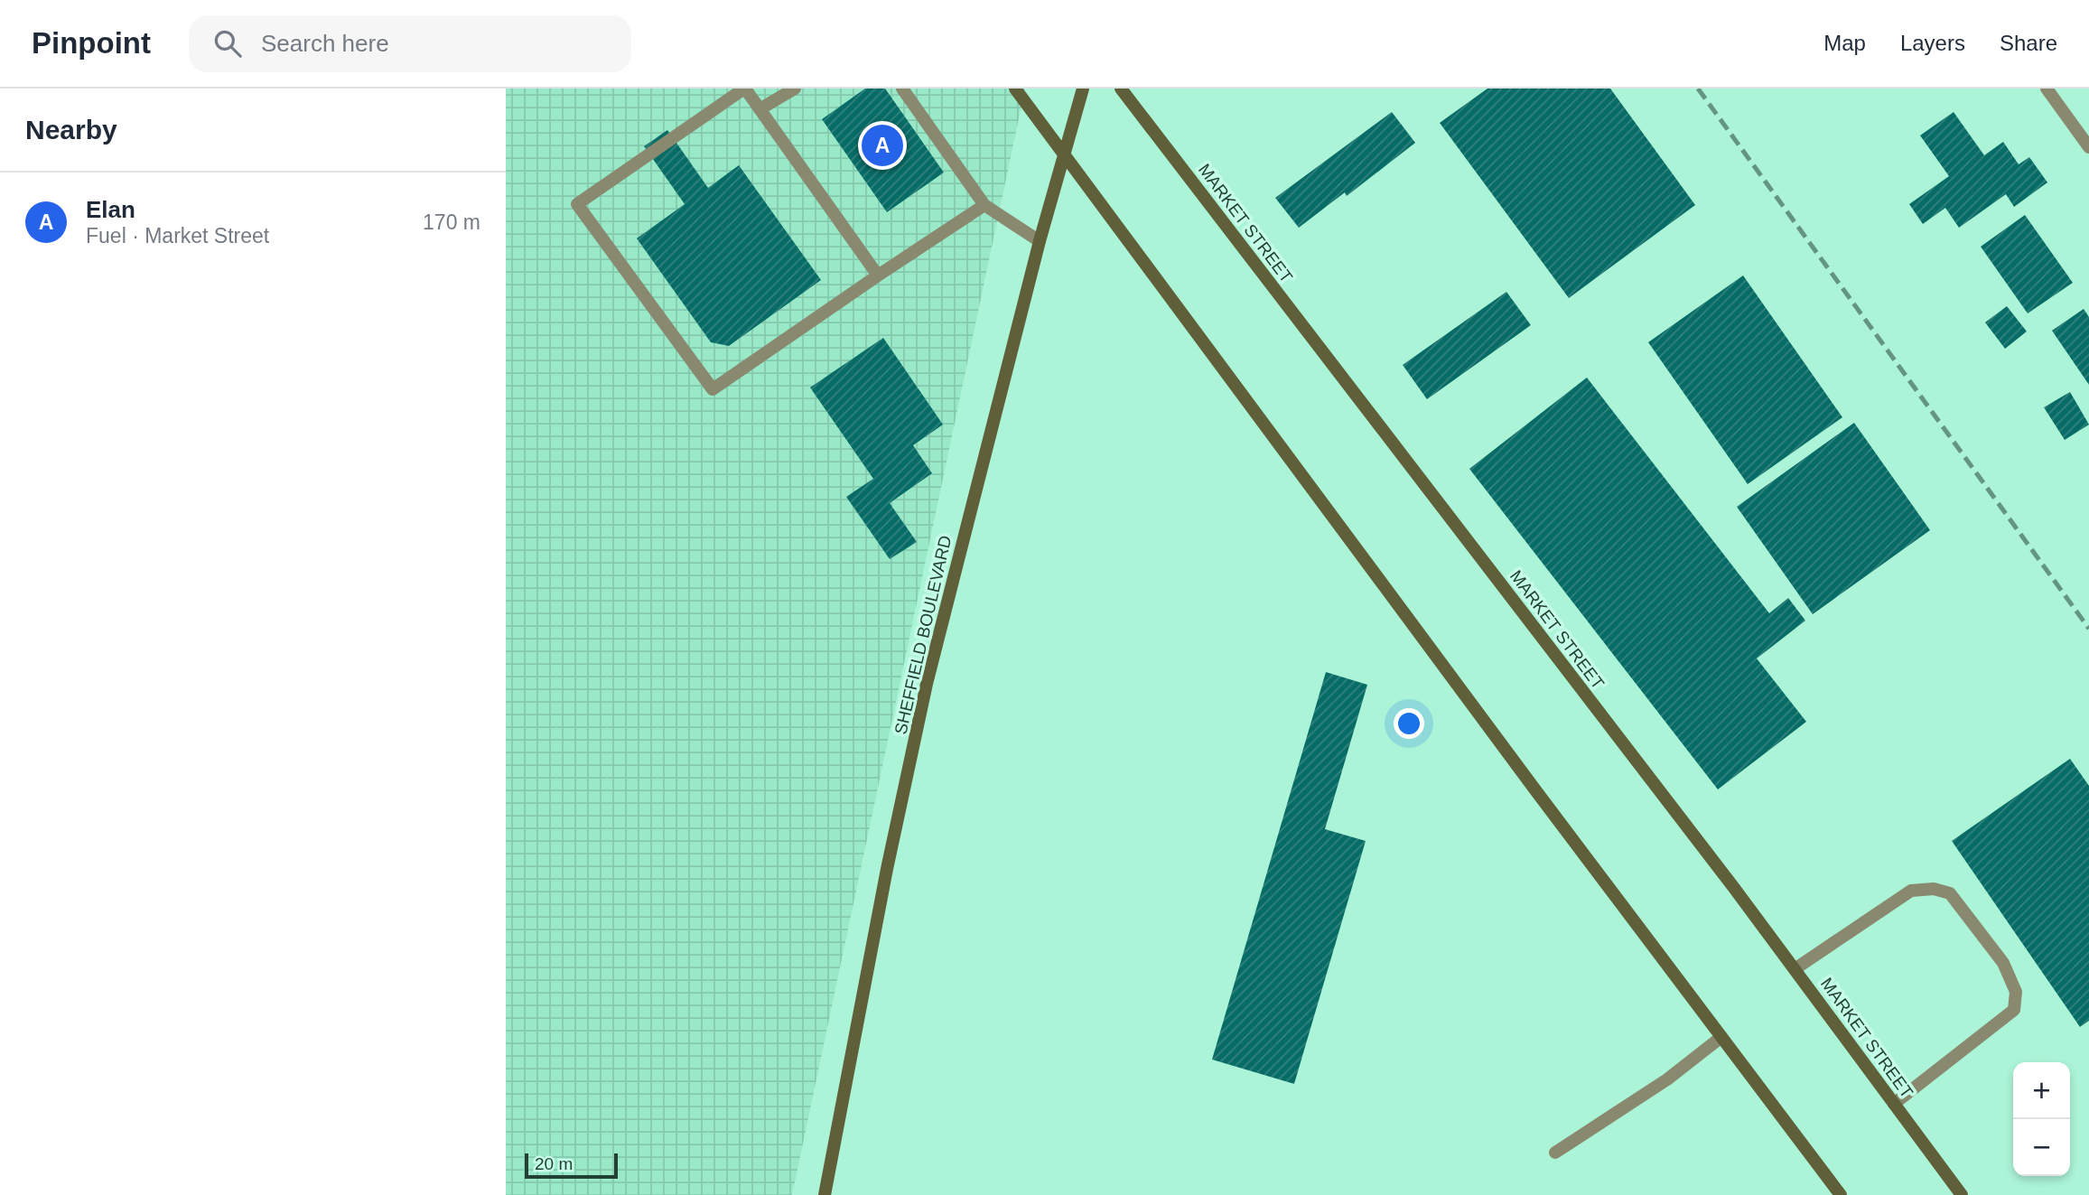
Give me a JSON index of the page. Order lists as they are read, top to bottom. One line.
{"streets":{"main road":["MARKET STREET","SHEFFIELD BOULEVARD"]},"scale_bar":"20 m","page":{"header":"Pinpoint","search":"Search here","nav":["Map","Layers","Share"],"heading":"Nearby","pins":"A","list":[{"mark":"A","name":"Elan","note":"Fuel · Market Street","value":"170 m"}],"map_buttons":["+","−"],"scale":"20 m"}}
